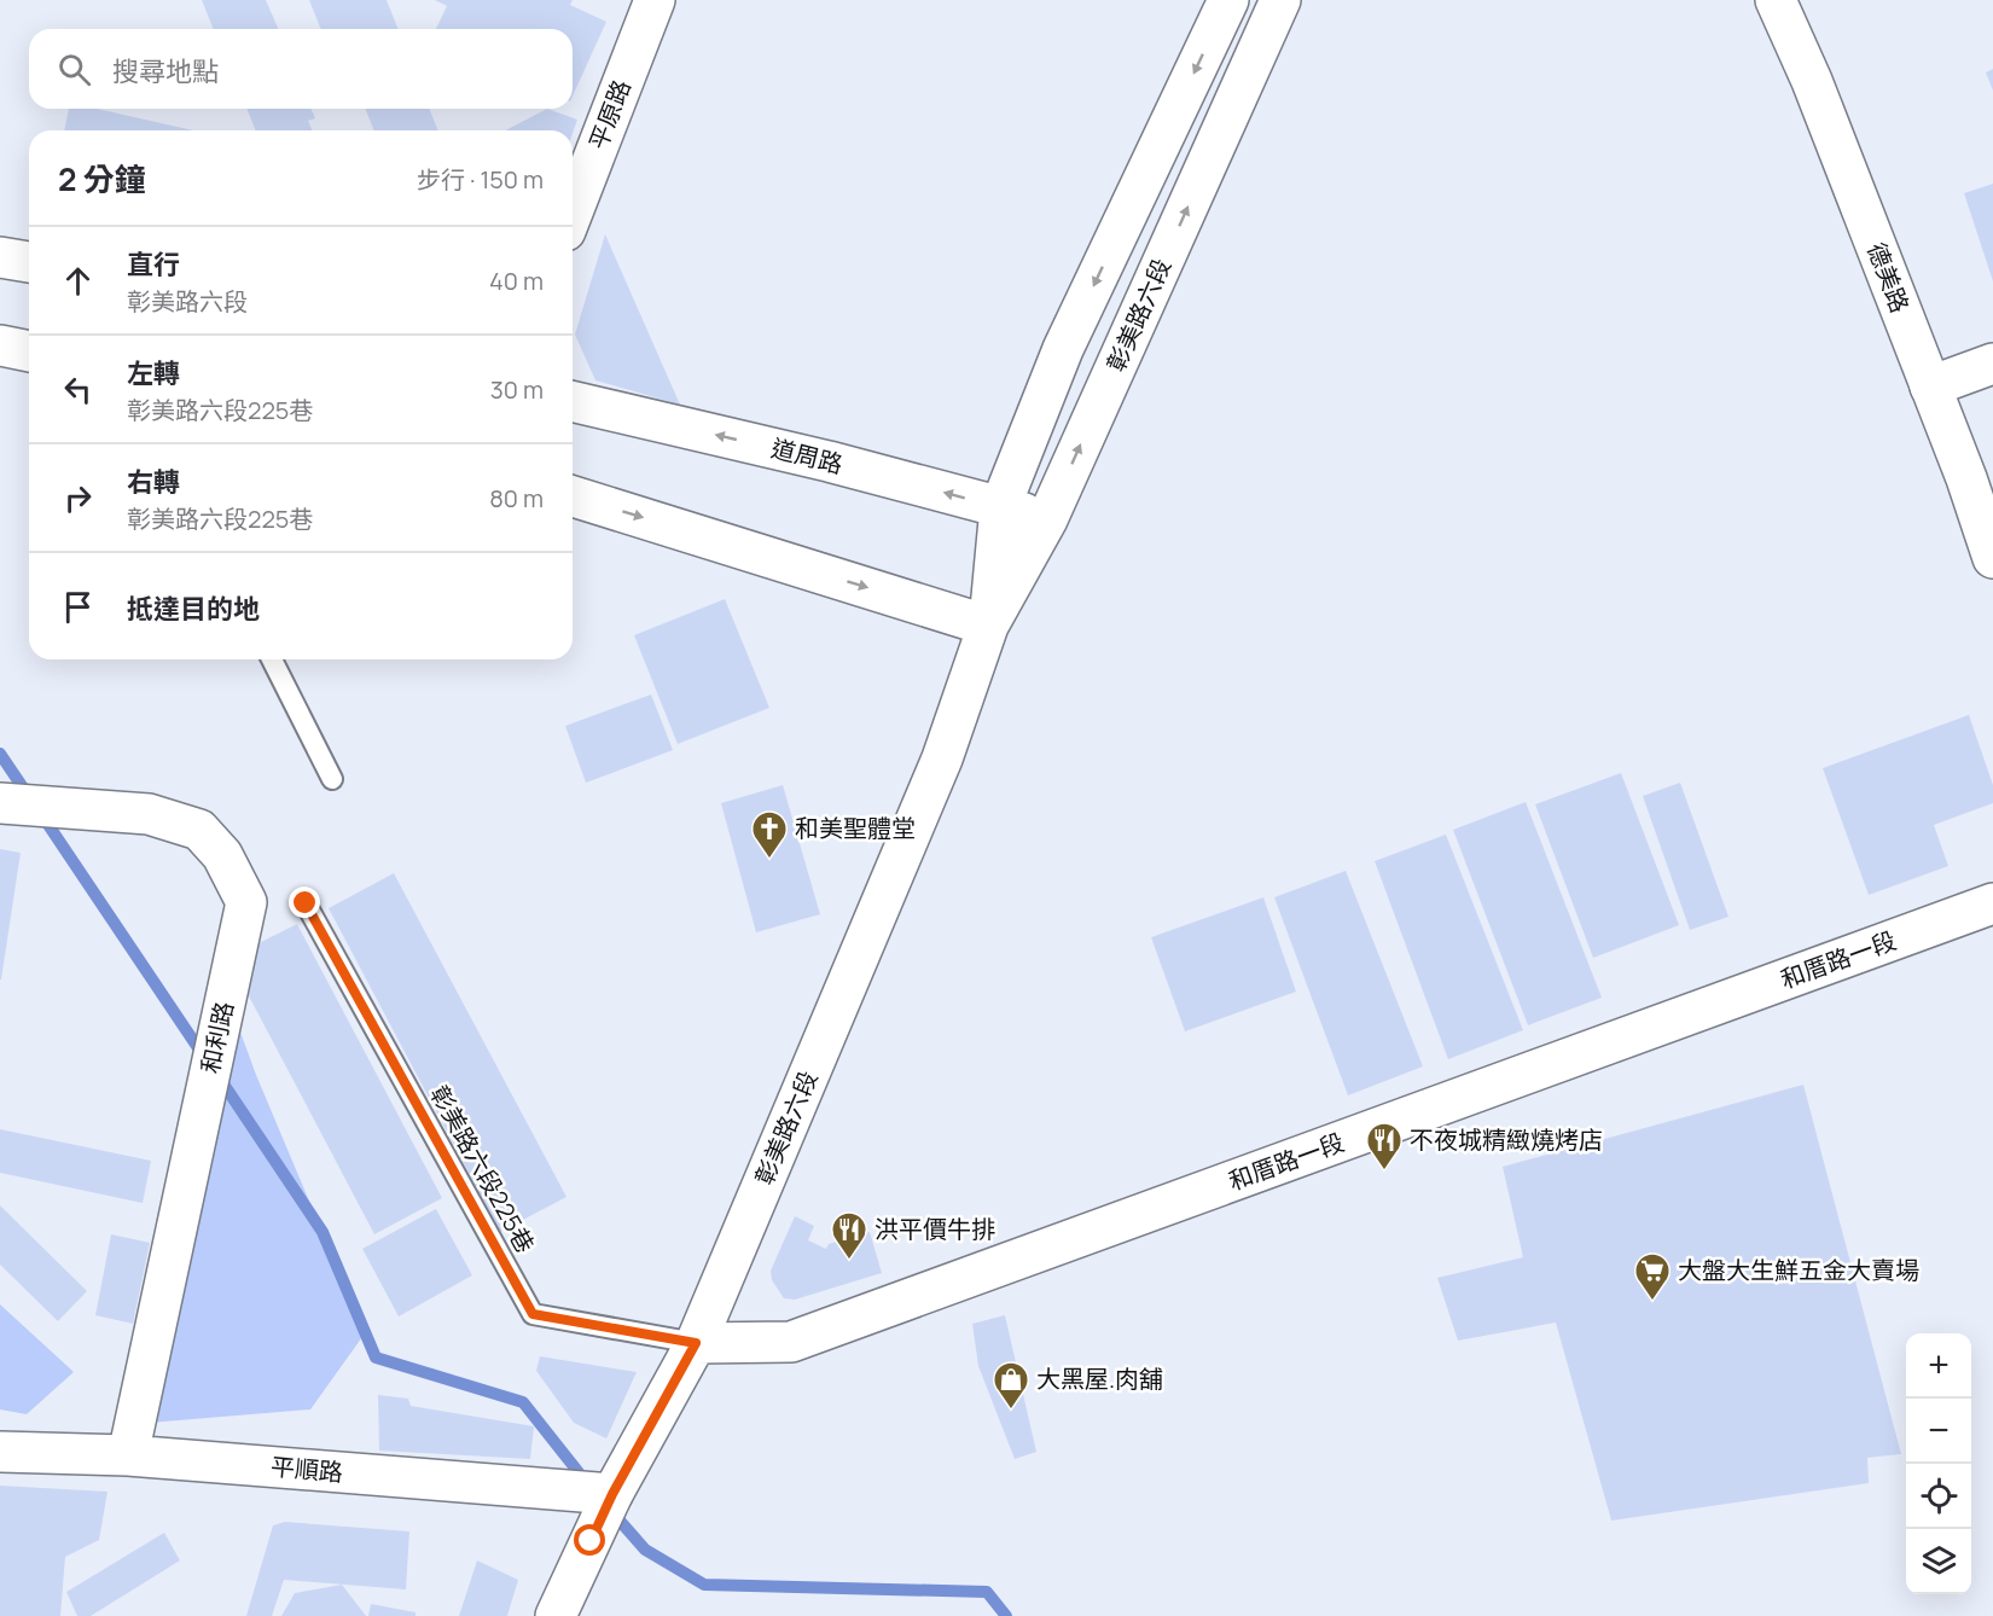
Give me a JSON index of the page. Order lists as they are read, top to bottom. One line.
{"streets":{"street":["平原路","德美路","彰美路六段","道周路","和厝路一段","和利路","平順路"],"lane":["彰美路六段225巷"]},"crossings":[["彰美路六段","道周路"],["彰美路六段","和厝路一段"],["彰美路六段","彰美路六段225巷"],["彰美路六段","平順路"],["和厝路一段","彰美路六段225巷"],["和利路","平順路"]],"places":{"church":["和美聖體堂"],"restaurant":["不夜城精緻燒烤店","洪平價牛排"],"supermarket":["大盤大生鮮五金大賣場"],"shop":["大黑屋.肉舖"]},"page":{"search":"搜尋地點","heading":["2 分鐘","步行 · 150 m"],"list":[["直行","彰美路六段","40 m"],["左轉","彰美路六段225巷","30 m"],["右轉","彰美路六段225巷","80 m"],"抵達目的地"],"map_buttons":["+","−"]}}
